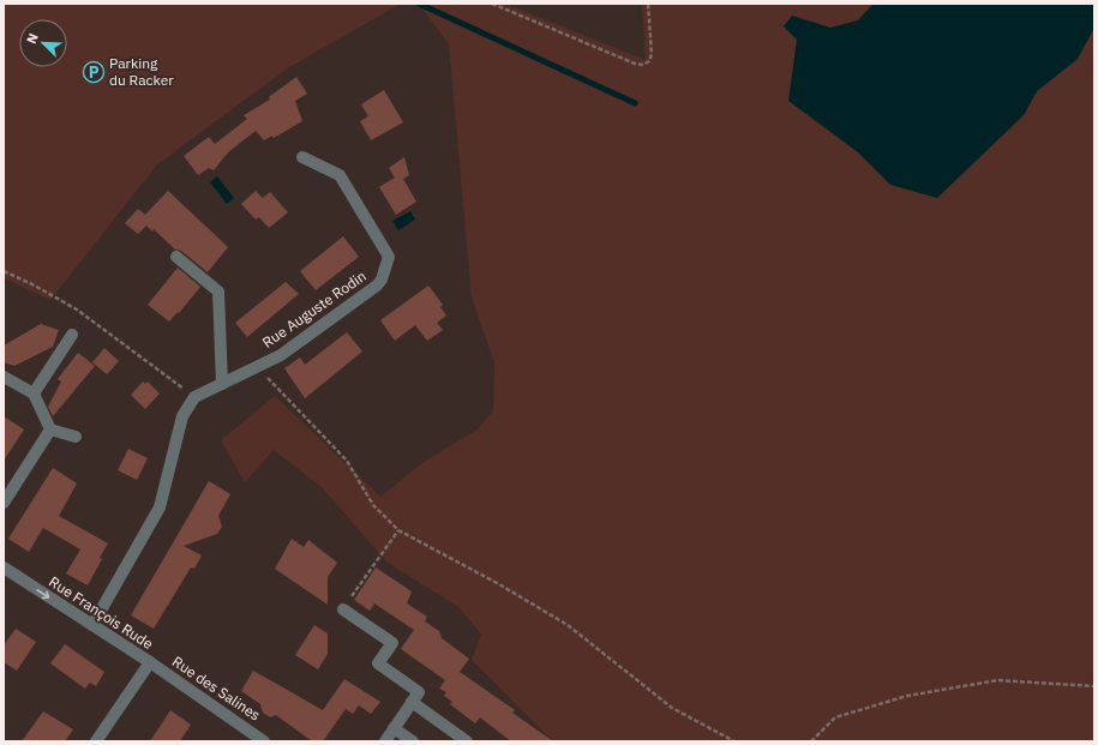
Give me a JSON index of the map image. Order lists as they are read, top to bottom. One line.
{"streets":{"street":["Rue Auguste Rodin","Rue François Rude","Rue des Salines"]},"crossings":[["Rue François Rude","Rue des Salines"]],"one_way":["Rue François Rude"],"places":{"parking":["Parking du Racker"]},"north":"top left"}
